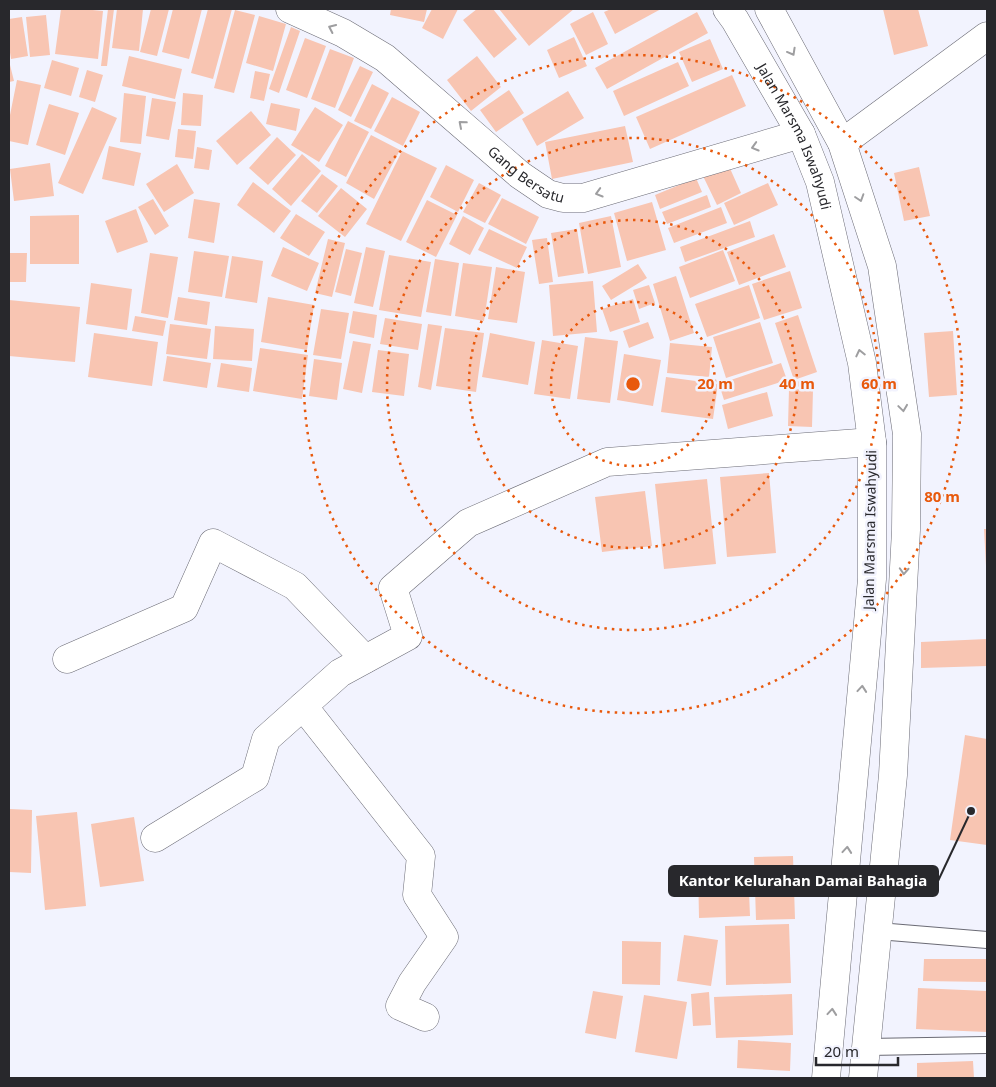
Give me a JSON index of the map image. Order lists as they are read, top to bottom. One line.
{"streets":{"main road":["Jalan Marsma Iswahyudi","Gang Bersatu"]},"crossings":[["Jalan Marsma Iswahyudi","Gang Bersatu"]],"one_way":["Gang Bersatu"],"places":["Kantor Kelurahan Damai Bahagia"],"scale_bar":"20 m","rings":["20 m","40 m","60 m","80 m"]}
